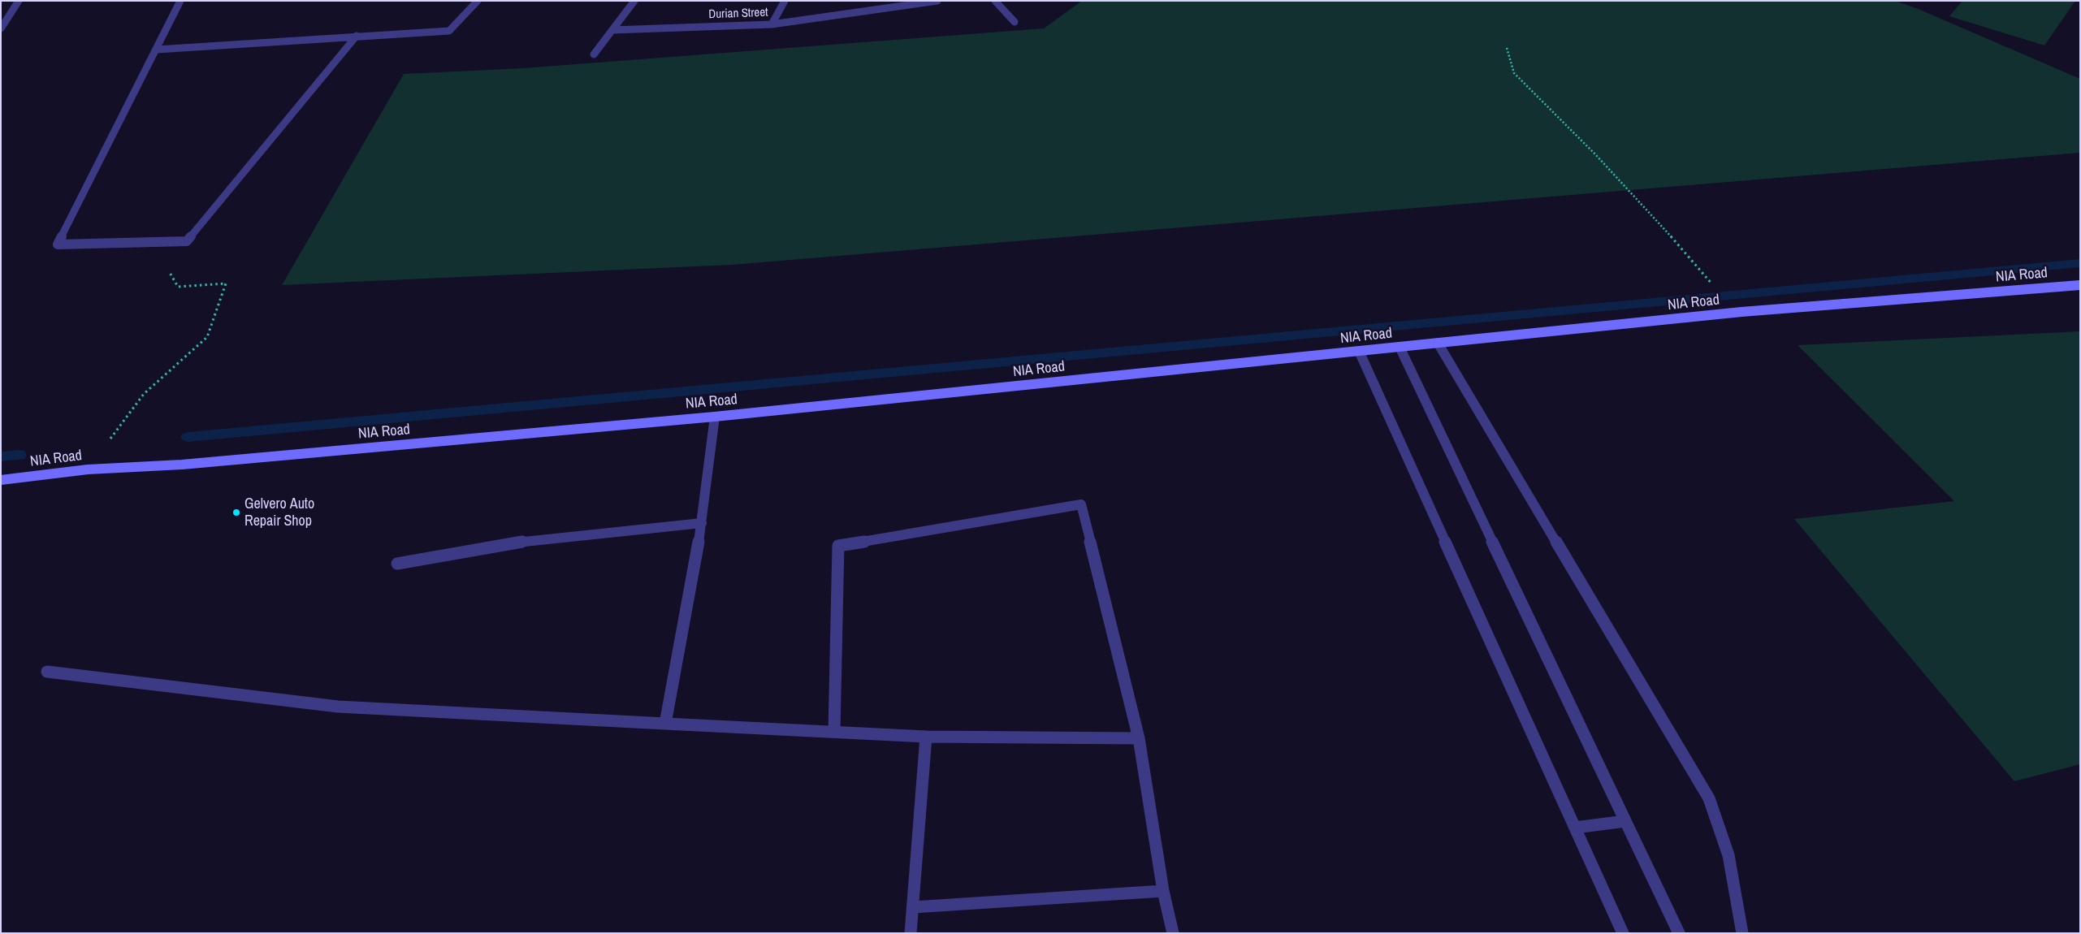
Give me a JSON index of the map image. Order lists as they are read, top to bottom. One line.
{"streets":{"street":["Durian Street","NIA Road"]},"places":["Gelvero Auto Repair Shop"]}
